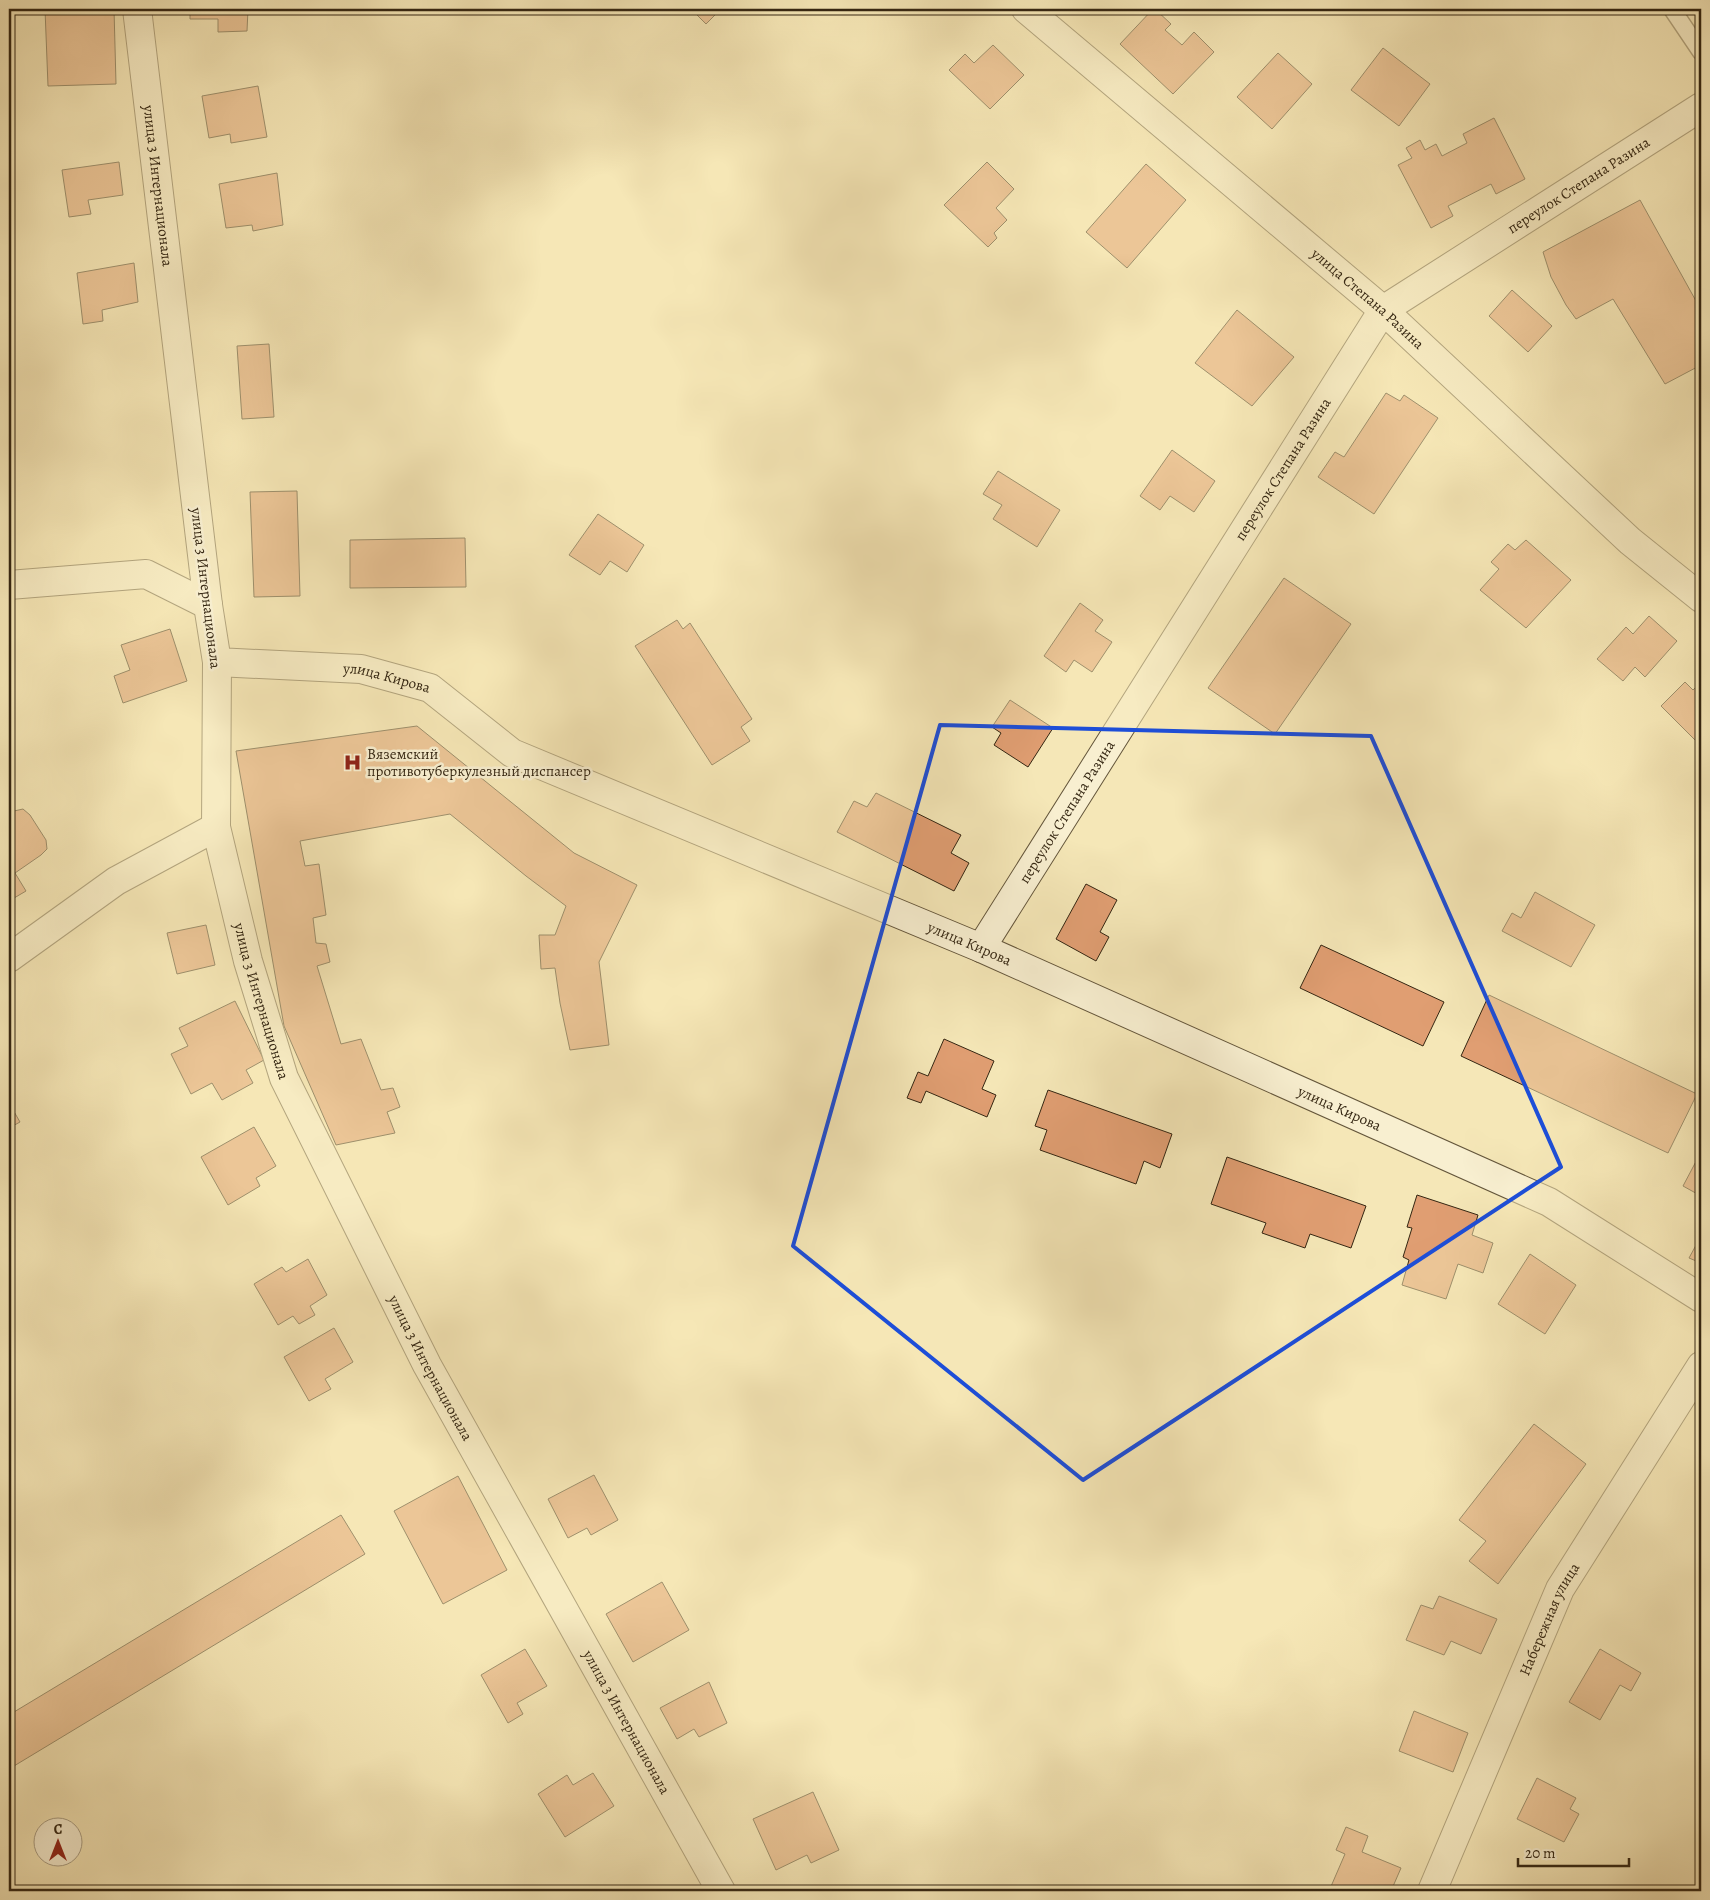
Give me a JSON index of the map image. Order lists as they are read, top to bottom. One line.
{"streets":{"street":["переулок Степана Разина","улица 3 Интернационала","улица Степана Разина","улица Кирова","Набережная улица"]},"crossings":[["переулок Степана Разина","улица Степана Разина"],["переулок Степана Разина","улица Кирова"],["улица 3 Интернационала","улица Кирова"]],"places":{"hospital":["Вяземский противотуберкулезный диспансер"]},"scale_bar":"20 m","north":"top"}
